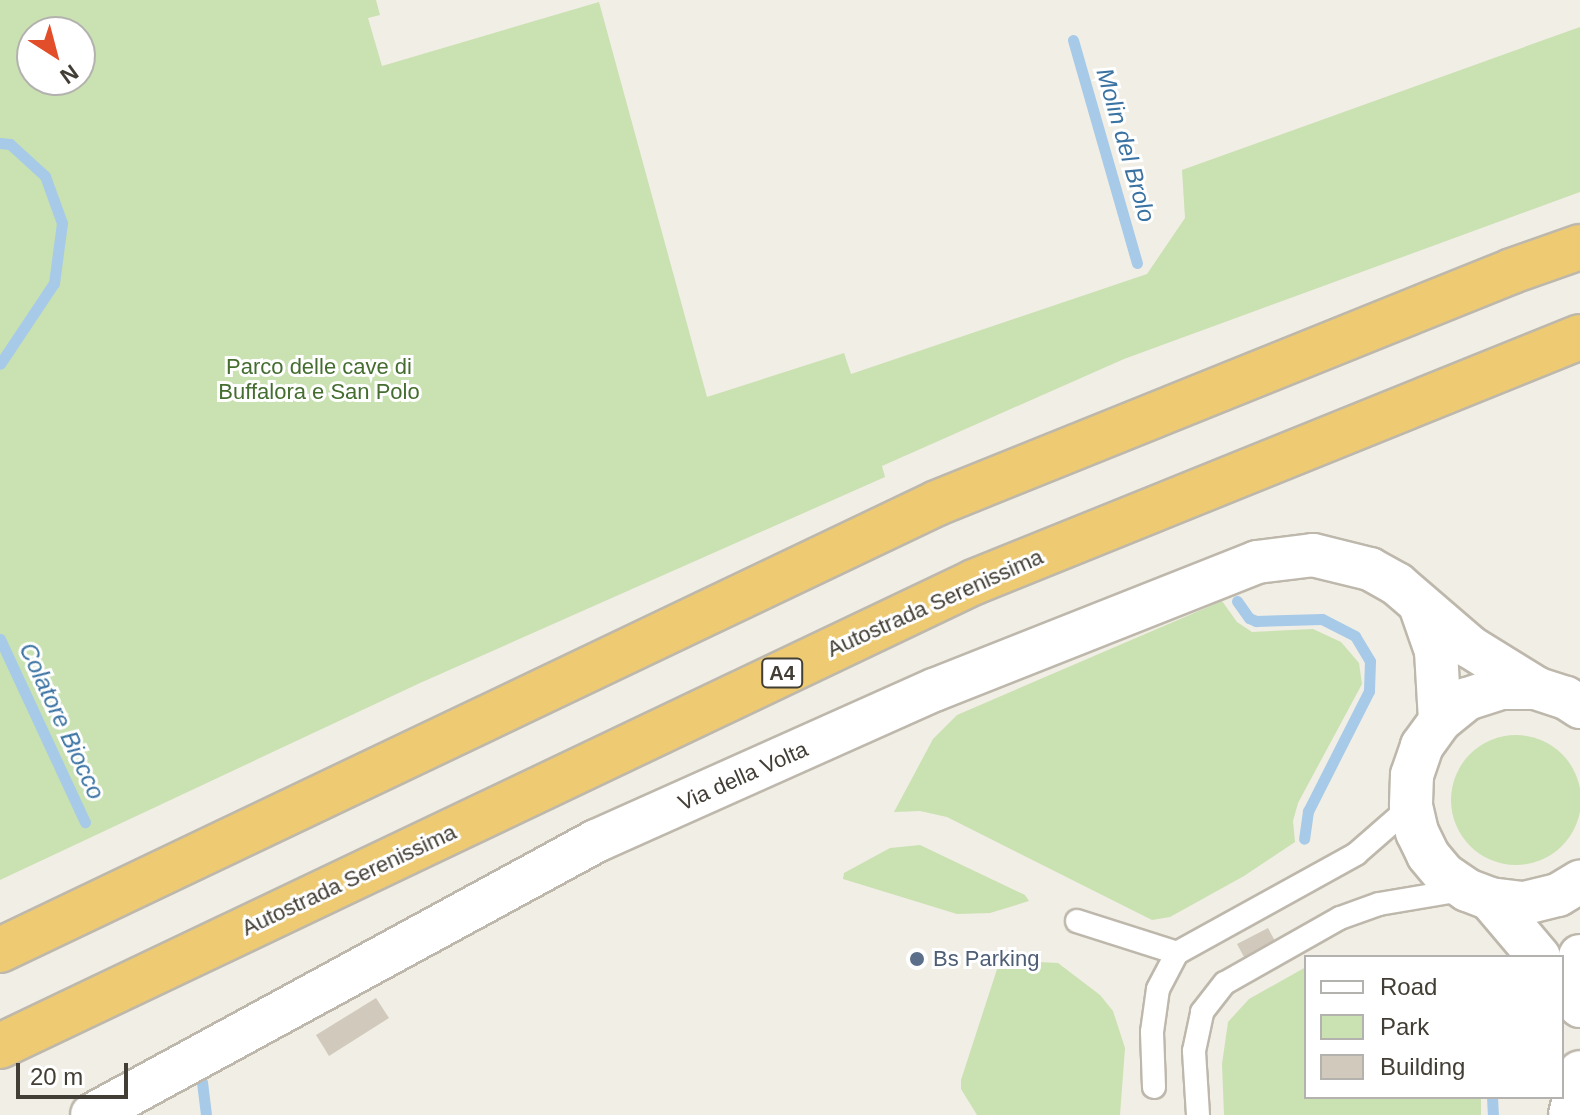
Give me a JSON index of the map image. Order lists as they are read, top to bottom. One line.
{"streets":{"highway":["Autostrada Serenissima","A4"],"street":["Via della Volta"]},"water":["Molin del Brolo","Colatore Biocco"],"parks":["Parco delle cave di Buffalora e San Polo"],"places":["Bs Parking"],"legend":["Road","Park","Building"],"scale_bar":"20 m","north":"bottom right"}
